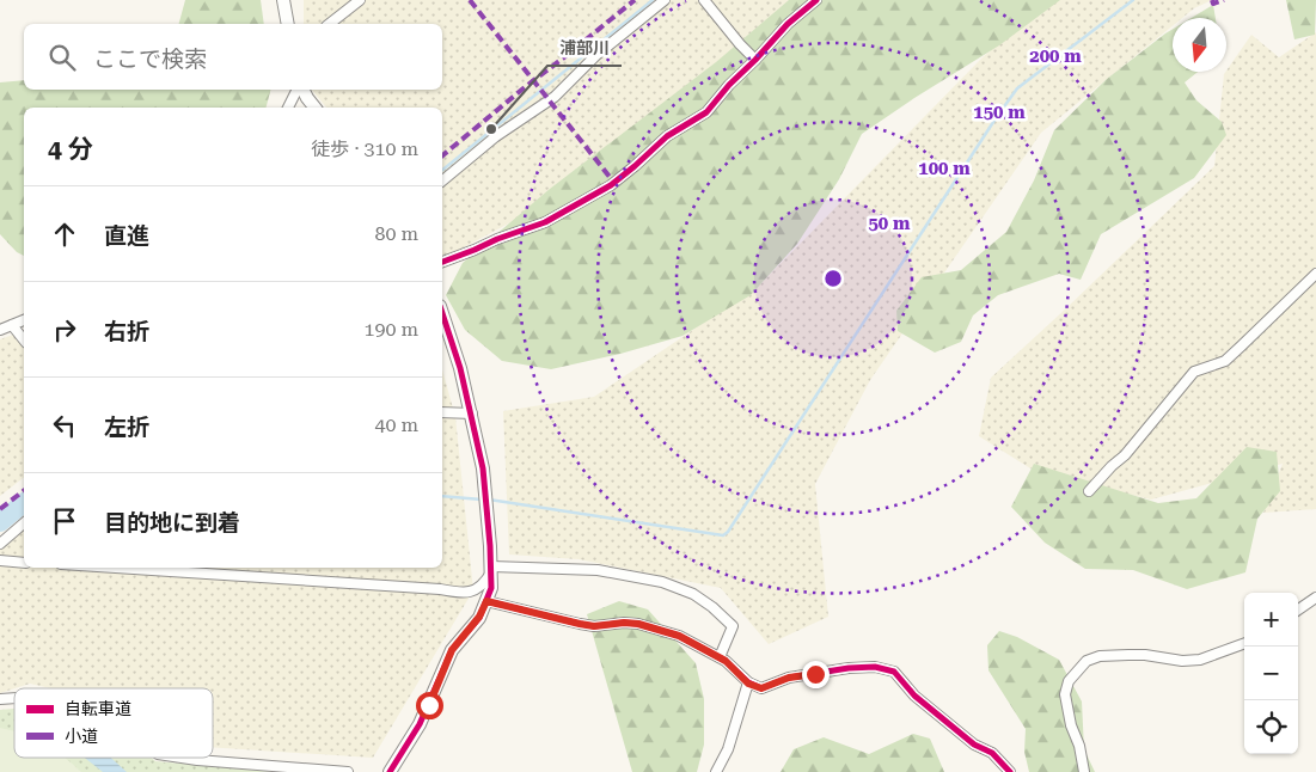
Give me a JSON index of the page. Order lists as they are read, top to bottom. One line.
{"places":["浦部川"],"legend":["自転車道","小道"],"north":"bottom","page":{"search":"ここで検索","heading":["4 分","徒歩 · 310 m"],"list":[["直進","80 m"],["右折","190 m"],["左折","40 m"],"目的地に到着"],"map_buttons":["+","−"]},"rings":["200 m","150 m","100 m","50 m"]}
